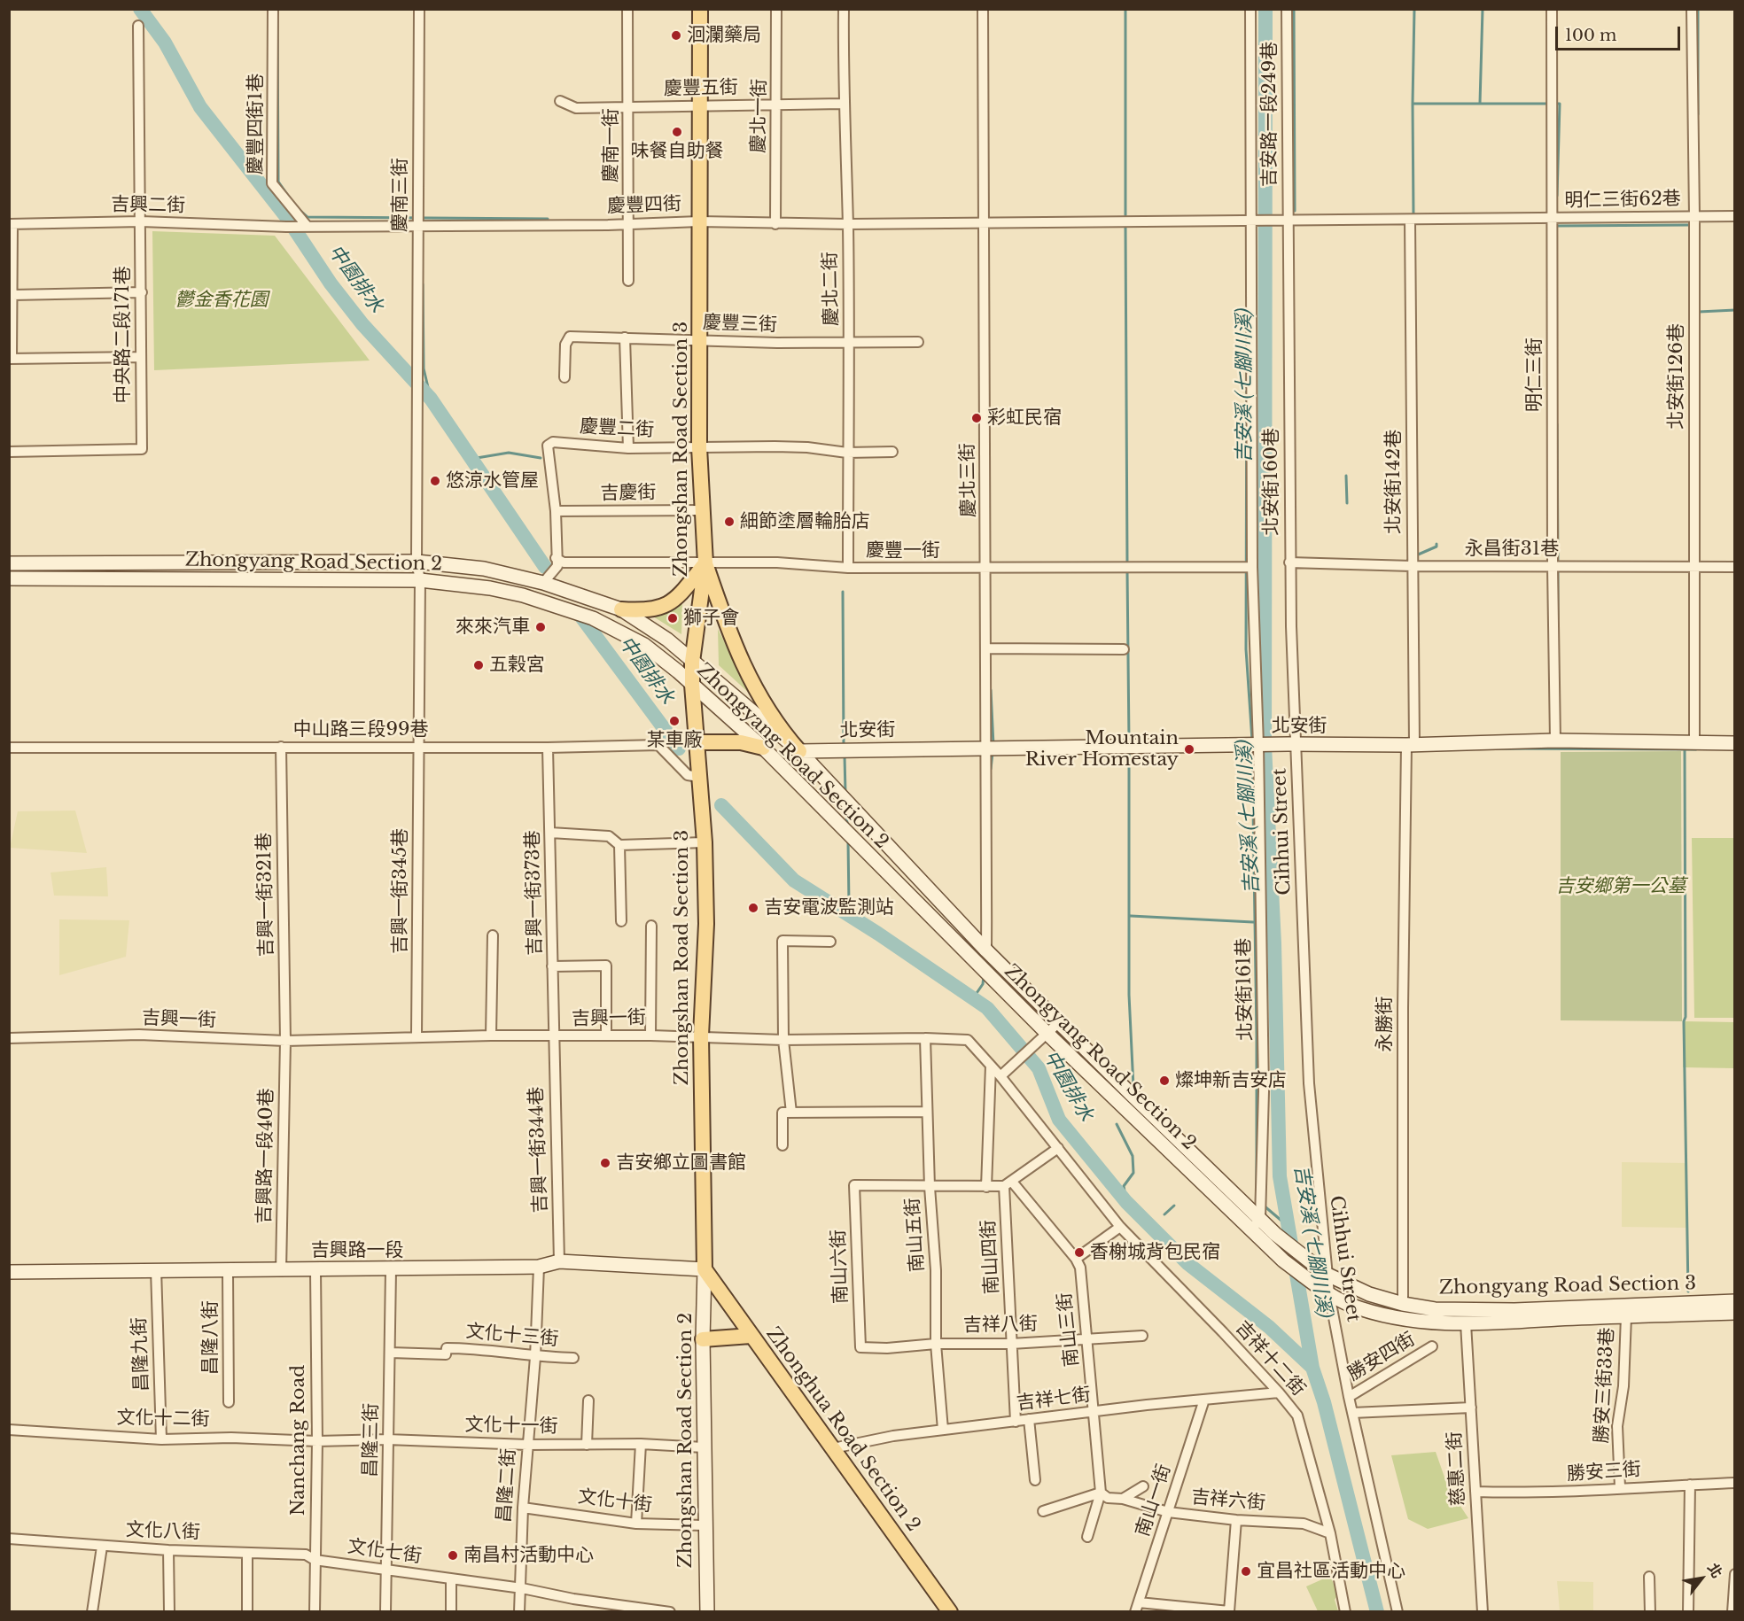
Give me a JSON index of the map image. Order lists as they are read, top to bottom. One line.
{"streets":{"main road":["Zhongshan Road Section 3","Zhonghua Road Section 2"],"street":["慶豐五街","吉安路一段249巷","慶北一街","慶豐四街1巷","慶南一街","慶南三街","明仁三街62巷","吉興二街","慶豐四街","慶北二街","慶豐三街","中央路二段171巷","明仁三街","北安街126巷","慶豐二街","慶北三街","北安街160巷","北安街142巷","吉慶街","永昌街31巷","慶豐一街","Zhongyang Road Section 2","北安街","中山路三段99巷","Cihhui Street","吉興一街345巷","吉興一街373巷","吉興一街321巷","北安街161巷","吉興一街","永勝街","吉興一街344巷","吉興路一段40巷","南山五街","吉興路一段","南山四街","南山六街","Zhongyang Road Section 3","吉祥八街","南山三街","文化十三街","昌隆八街","昌隆九街","勝安四街","吉祥十二街","勝安三街33巷","吉祥七街","文化十二街","文化十一街","Nanchang Road","昌隆三街","Zhongshan Road Section 2","慈惠二街","勝安三街","昌隆二街","南山一街","吉祥六街","文化十街","文化八街","文化七街"]},"crossings":[["慶豐五街","慶北一街"],["慶豐五街","慶南一街"],["慶豐五街","慶北二街"],["慶豐五街","Zhongshan Road Section 3"],["吉安路一段249巷","明仁三街62巷"],["吉安路一段249巷","北安街160巷"],["慶北一街","慶豐四街"],["慶豐四街1巷","吉興二街"],["慶豐四街1巷","慶豐四街"],["慶南一街","慶豐四街"],["慶南三街","慶豐四街"],["慶南三街","Zhongyang Road Section 2"],["慶南三街","吉興一街345巷"],["明仁三街62巷","慶豐四街"],["明仁三街62巷","明仁三街"],["明仁三街62巷","北安街126巷"],["明仁三街62巷","北安街160巷"],["明仁三街62巷","北安街142巷"],["明仁三街62巷","北安街161巷"],["吉興二街","慶豐四街"],["吉興二街","中央路二段171巷"],["慶豐四街","慶北二街"],["慶豐四街","Zhongshan Road Section 3"],["慶豐四街","慶北三街"],["慶豐四街","北安街161巷"],["慶北二街","慶豐三街"],["慶北二街","慶豐二街"],["慶北二街","慶豐一街"],["慶豐三街","Zhongshan Road Section 3"],["明仁三街","永昌街31巷"],["明仁三街","北安街"],["北安街126巷","永昌街31巷"],["北安街126巷","北安街"],["慶豐二街","Zhongshan Road Section 3"],["慶豐二街","吉慶街"],["慶豐二街","慶豐一街"],["Zhongshan Road Section 3","吉慶街"],["Zhongshan Road Section 3","慶豐一街"],["Zhongshan Road Section 3","Zhongyang Road Section 2"],["Zhongshan Road Section 3","中山路三段99巷"],["Zhongshan Road Section 3","吉興一街"],["Zhongshan Road Section 3","吉興路一段"],["Zhongshan Road Section 3","Zhonghua Road Section 2"],["Zhongshan Road Section 3","Zhongshan Road Section 2"],["慶北三街","慶豐一街"],["慶北三街","Zhongyang Road Section 2"],["慶北三街","北安街"],["北安街160巷","永昌街31巷"],["北安街160巷","北安街"],["北安街160巷","Cihhui Street"],["北安街142巷","永昌街31巷"],["北安街142巷","北安街"],["北安街142巷","永勝街"],["慶豐一街","北安街161巷"],["Zhongyang Road Section 2","北安街"],["Zhongyang Road Section 2","吉興一街345巷"],["Zhongyang Road Section 2","北安街161巷"],["Zhongyang Road Section 2","Zhongyang Road Section 3"],["北安街","Cihhui Street"],["北安街","北安街161巷"],["北安街","永勝街"],["中山路三段99巷","吉興一街345巷"],["中山路三段99巷","吉興一街373巷"],["中山路三段99巷","吉興一街321巷"],["Cihhui Street","Zhongyang Road Section 3"],["Cihhui Street","勝安四街"],["吉興一街345巷","吉興一街"],["吉興一街373巷","吉興一街"],["吉興一街373巷","吉興一街344巷"],["吉興一街321巷","吉興一街"],["吉興一街321巷","吉興路一段40巷"],["吉興一街","吉興一街344巷"],["吉興一街","吉興路一段40巷"],["吉興一街","南山五街"],["吉興一街","吉祥十二街"],["永勝街","Zhongyang Road Section 3"],["吉興一街344巷","吉興路一段"],["吉興路一段40巷","吉興路一段"],["南山五街","南山六街"],["南山五街","吉祥八街"],["南山五街","吉祥七街"],["吉興路一段","昌隆八街"],["吉興路一段","昌隆九街"],["吉興路一段","Zhonghua Road Section 2"],["吉興路一段","Nanchang Road"],["吉興路一段","昌隆三街"],["吉興路一段","Zhongshan Road Section 2"],["吉興路一段","昌隆二街"],["南山四街","吉祥八街"],["南山四街","吉祥七街"],["南山六街","吉祥八街"],["Zhongyang Road Section 3","勝安三街33巷"],["Zhongyang Road Section 3","慈惠二街"],["吉祥八街","南山三街"],["南山三街","吉祥七街"],["南山三街","吉祥六街"],["文化十三街","昌隆三街"],["文化十三街","昌隆二街"],["昌隆九街","文化十二街"],["吉祥十二街","吉祥七街"],["吉祥十二街","吉祥六街"],["勝安三街33巷","勝安三街"],["吉祥七街","Zhonghua Road Section 2"],["吉祥七街","南山一街"],["文化十二街","文化十一街"],["文化十二街","Nanchang Road"],["文化十一街","Nanchang Road"],["文化十一街","昌隆三街"],["文化十一街","Zhongshan Road Section 2"],["文化十一街","昌隆二街"],["Zhonghua Road Section 2","Zhongshan Road Section 2"],["Nanchang Road","文化八街"],["Nanchang Road","文化七街"],["昌隆三街","文化七街"],["Zhongshan Road Section 2","文化十街"],["慈惠二街","勝安三街"],["昌隆二街","文化十街"],["昌隆二街","文化七街"],["南山一街","吉祥六街"],["文化八街","文化七街"]],"water":["中園排水","吉安溪 (七腳川溪)"],"parks":["鬱金香花園","吉安鄉第一公墓"],"places":["洄瀾藥局","味餐自助餐","彩虹民宿","悠涼水管屋","細節塗層輪胎店","獅子會","來來汽車","五榖宮","某車廠","Mountain River Homestay","吉安電波監測站","燦坤新吉安店","吉安鄉立圖書館","香榭城背包民宿","南昌村活動中心","宜昌社區活動中心"],"scale_bar":"100 m","north":"top right"}
